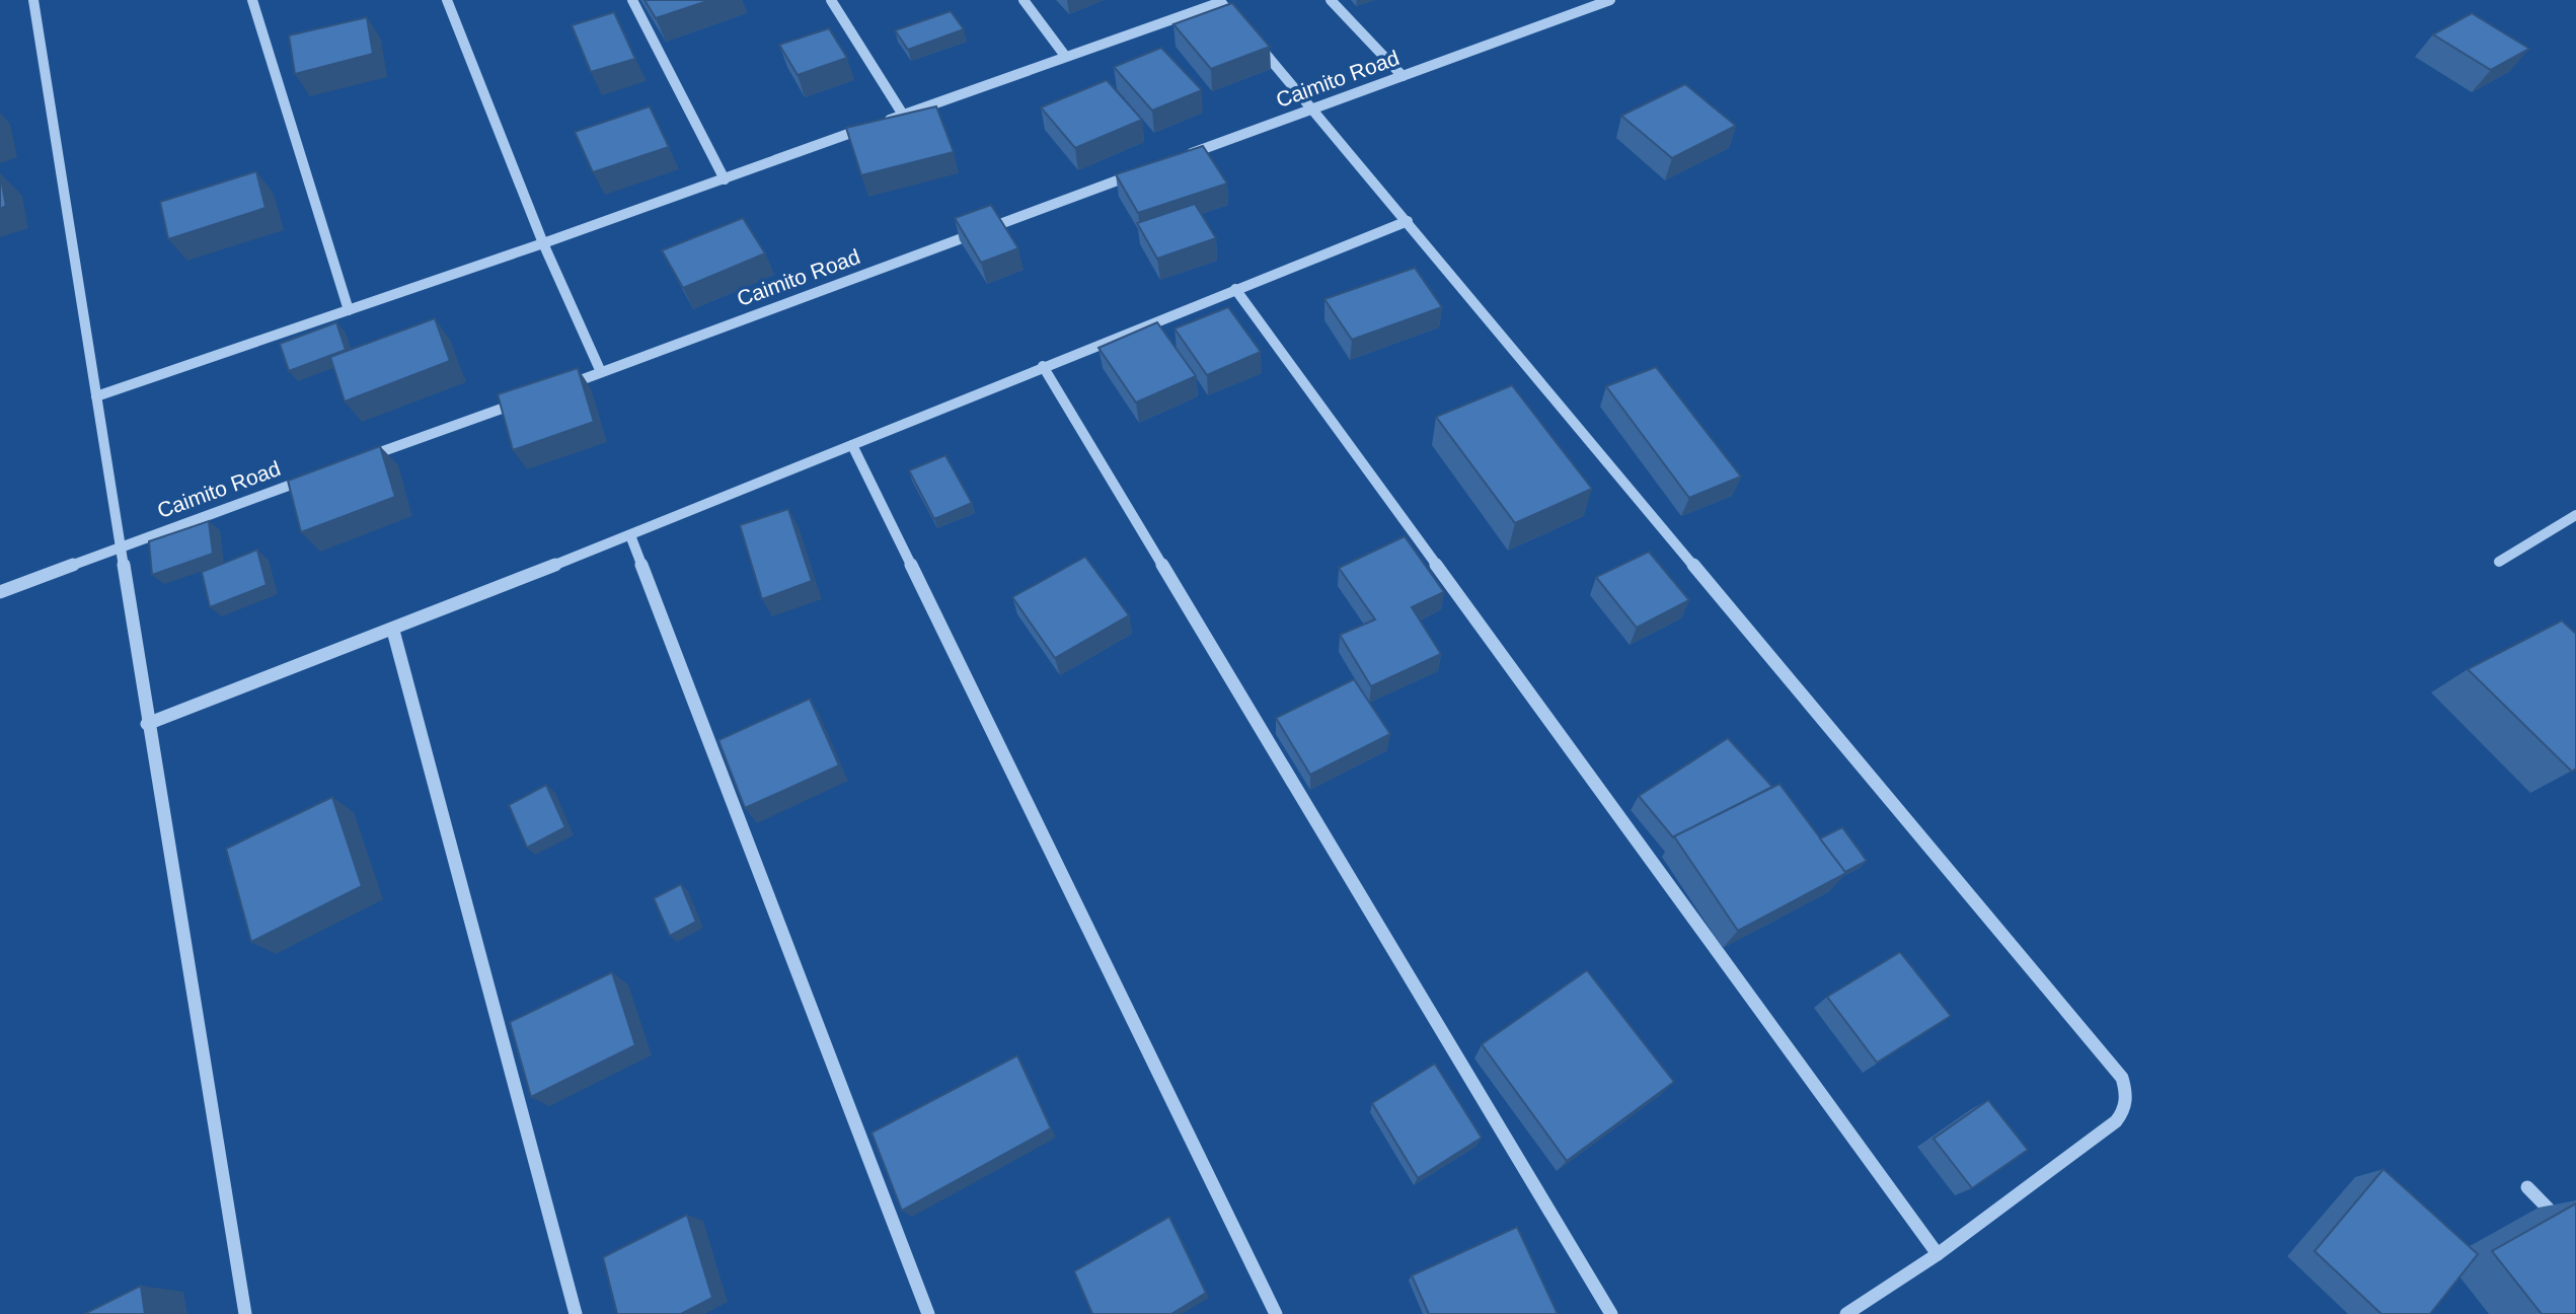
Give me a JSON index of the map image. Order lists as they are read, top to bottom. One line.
{"streets":{"street":["Caimito Road"]}}
